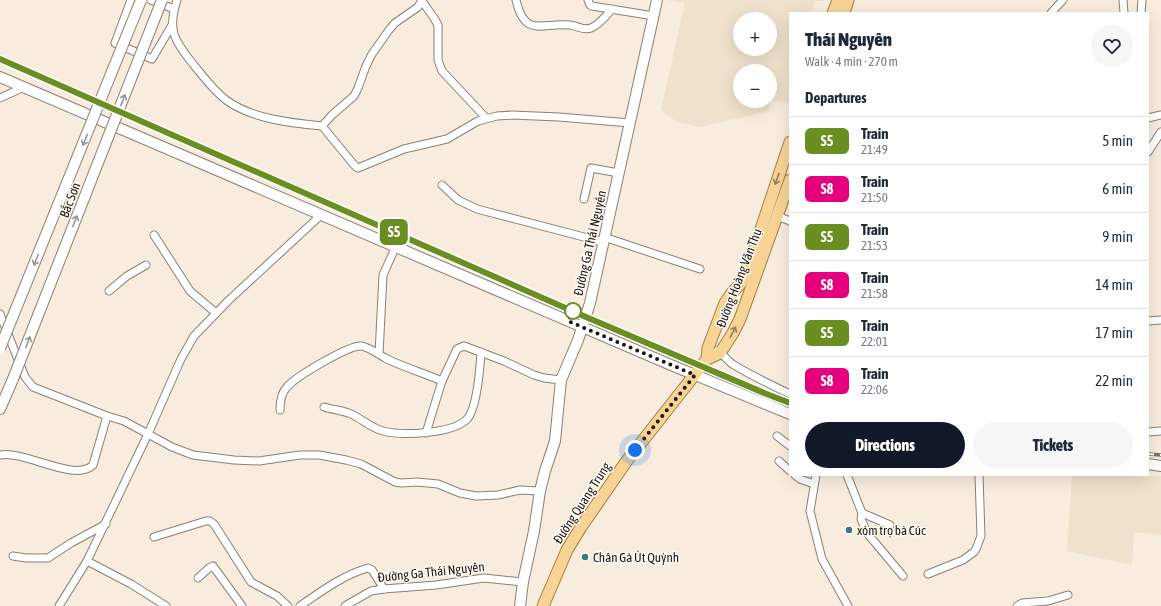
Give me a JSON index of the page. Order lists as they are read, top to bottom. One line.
{"streets":{"main road":["Đường Hoàng Văn Thụ","Đường Quang Trung"],"street":["Bắc Sơn","Đường Ga Thái Nguyên"]},"crossings":[["Đường Hoàng Văn Thụ","Đường Quang Trung"]],"places":["xóm trọ bà Cúc","Chân Gà Út Quỳnh"],"page":{"on_map":"S5","map_buttons":["+","−"],"heading":[["Thái Nguyên","Walk · 4 min · 270 m"],"Departures"],"list":[{"mark":"S5","name":"Train","note":"21:49","value":"5 min"},{"mark":"S8","name":"Train","note":"21:50","value":"6 min"},{"mark":"S5","name":"Train","note":"21:53","value":"9 min"},{"mark":"S8","name":"Train","note":"21:58","value":"14 min"},{"mark":"S5","name":"Train","note":"22:01","value":"17 min"},{"mark":"S8","name":"Train","note":"22:06","value":"22 min"}],"buttons":["Directions","Tickets"]}}
